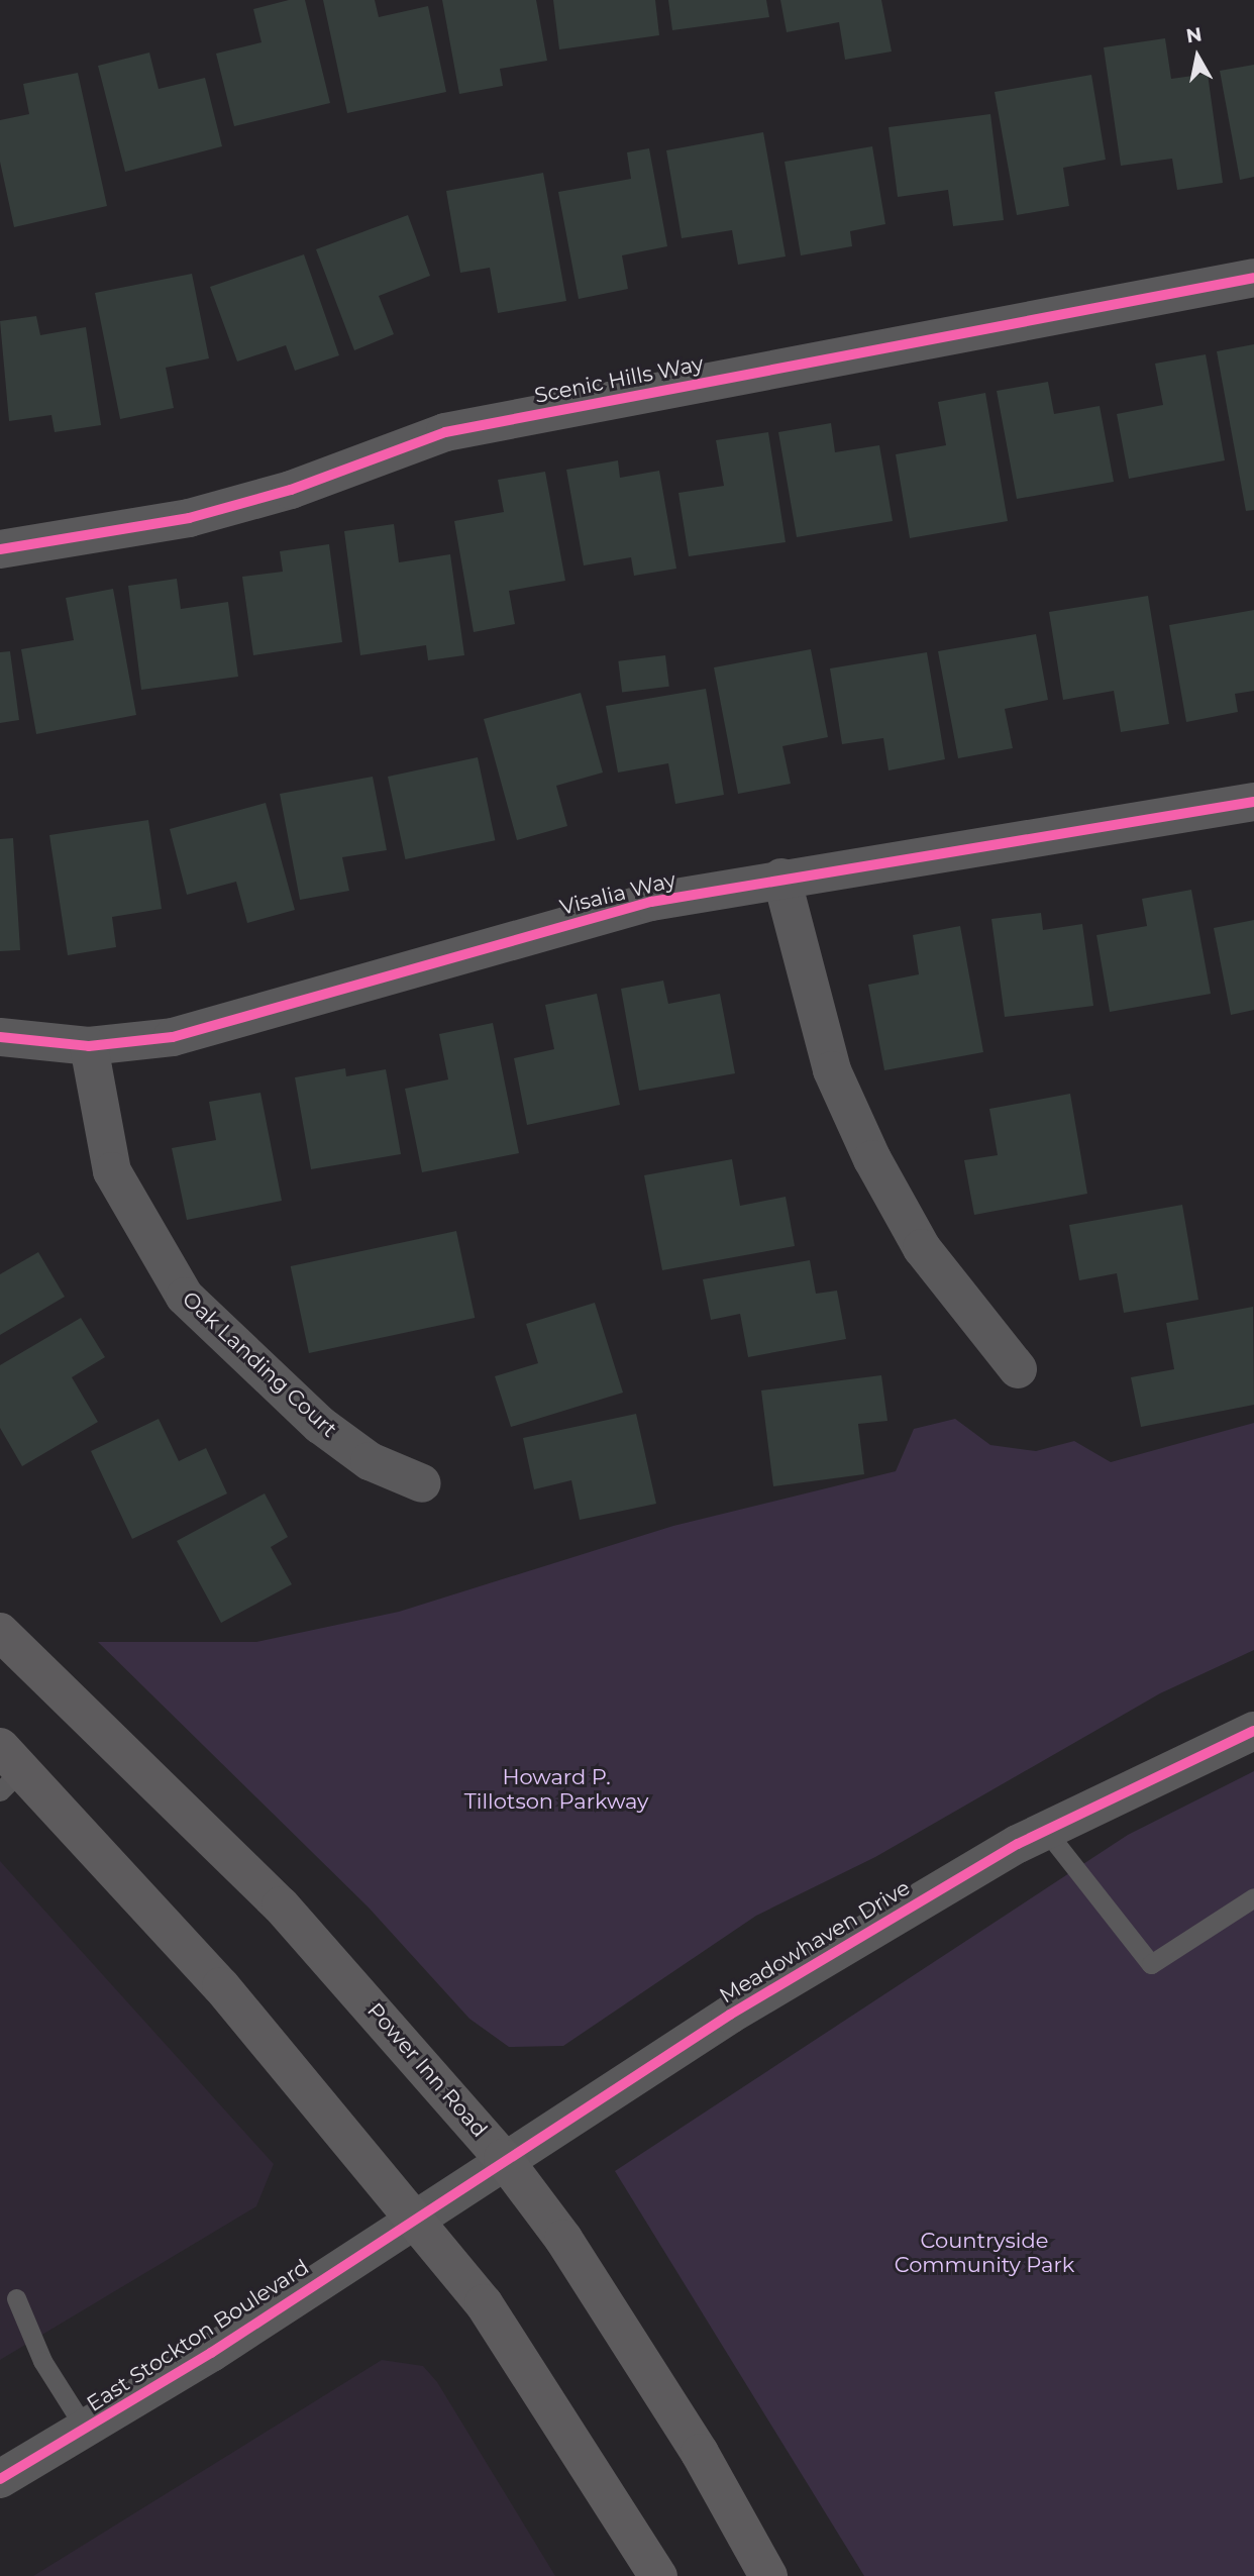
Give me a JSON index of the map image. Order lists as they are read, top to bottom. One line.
{"streets":{"main road":["Power Inn Road"],"street":["Scenic Hills Way","Visalia Way","Oak Landing Court","Meadowhaven Drive","East Stockton Boulevard"]},"crossings":[["Visalia Way","Oak Landing Court"],["Meadowhaven Drive","Power Inn Road"],["Meadowhaven Drive","East Stockton Boulevard"]],"parks":["Howard P. Tillotson Parkway","Countryside Community Park"],"north":"top"}
